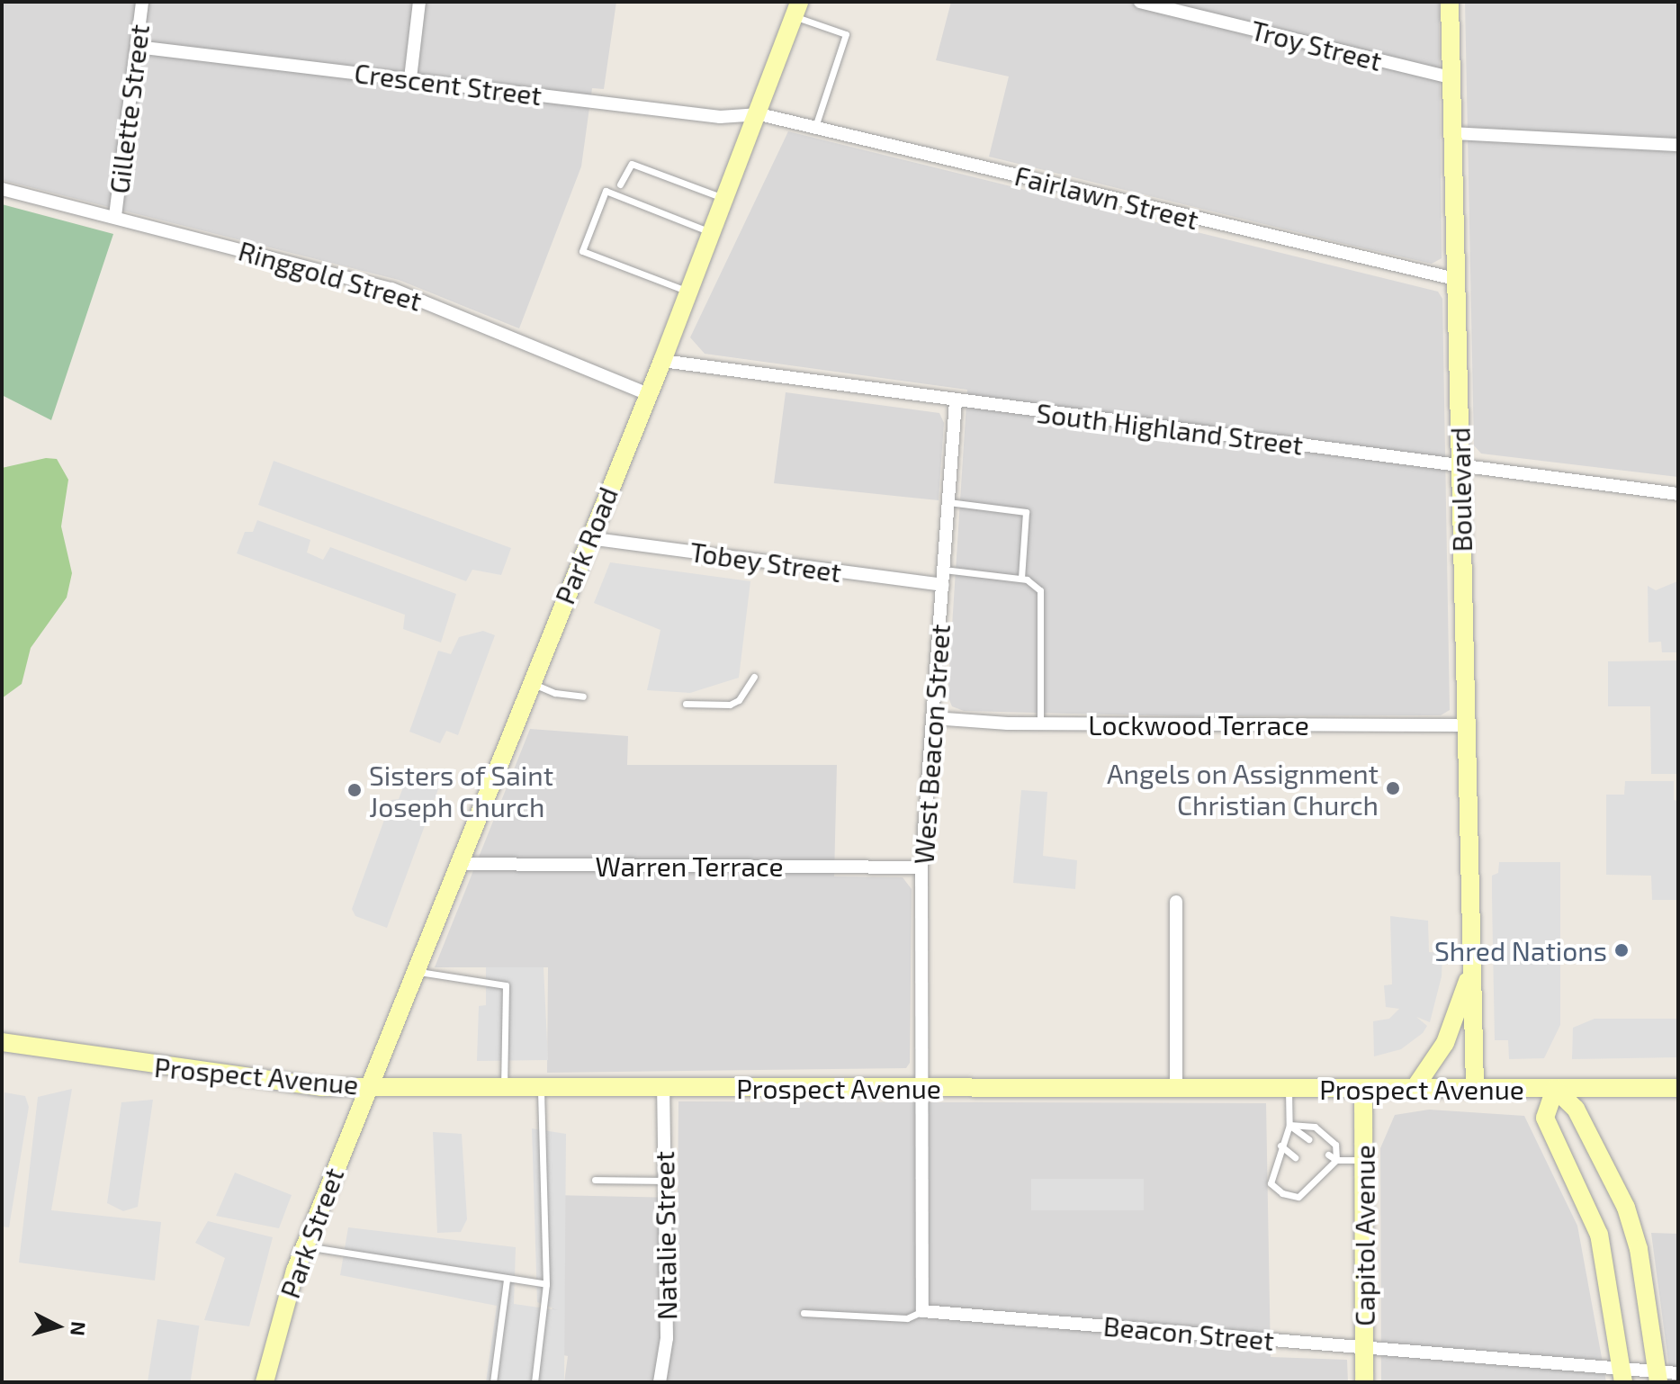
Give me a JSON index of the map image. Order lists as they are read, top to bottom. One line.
{"streets":{"main road":["Boulevard","Park Road","Prospect Avenue","Park Street","Capitol Avenue"],"street":["Troy Street","Crescent Street","Gillette Street","Fairlawn Street","Ringgold Street","South Highland Street","Tobey Street","Lockwood Terrace","West Beacon Street","Warren Terrace","Natalie Street","Beacon Street"]},"crossings":[["Troy Street","Boulevard"],["Crescent Street","Gillette Street"],["Crescent Street","Fairlawn Street"],["Crescent Street","Park Road"],["Gillette Street","Ringgold Street"],["Fairlawn Street","Boulevard"],["Fairlawn Street","Park Road"],["Ringgold Street","Park Road"],["South Highland Street","Boulevard"],["South Highland Street","Park Road"],["South Highland Street","West Beacon Street"],["Boulevard","Lockwood Terrace"],["Boulevard","Prospect Avenue"],["Park Road","Tobey Street"],["Park Road","Warren Terrace"],["Park Road","Prospect Avenue"],["Park Road","Park Street"],["Tobey Street","West Beacon Street"],["Lockwood Terrace","West Beacon Street"],["West Beacon Street","Warren Terrace"],["West Beacon Street","Prospect Avenue"],["Prospect Avenue","Park Street"],["Prospect Avenue","Natalie Street"],["Prospect Avenue","Capitol Avenue"],["Capitol Avenue","Beacon Street"]],"places":["Angels on Assignment Christian Church","Sisters of Saint Joseph Church","Shred Nations"],"north":"right"}
